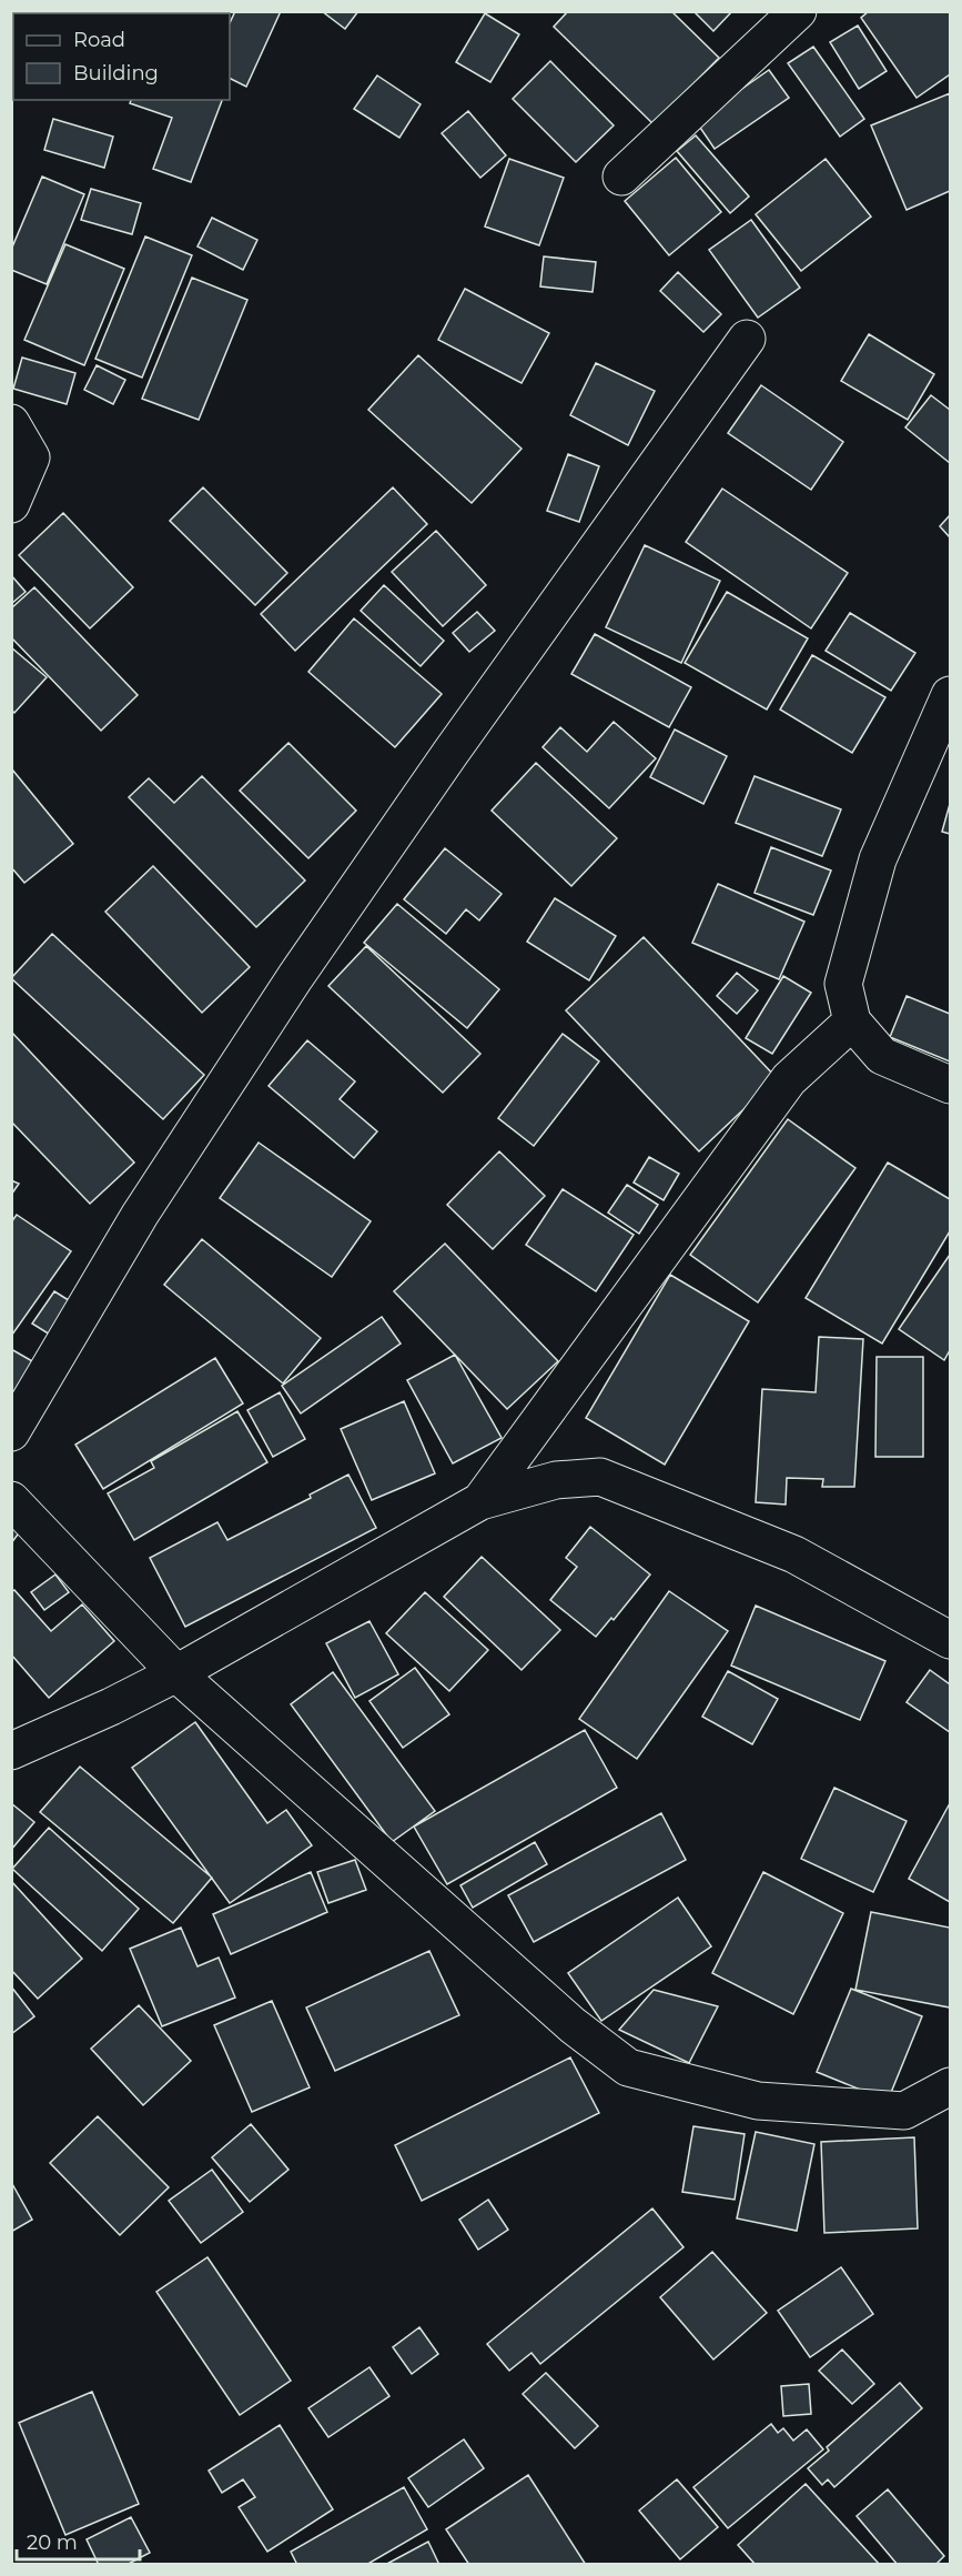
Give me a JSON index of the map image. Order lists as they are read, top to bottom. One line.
{"legend":["Road","Building"],"scale_bar":"20 m"}
